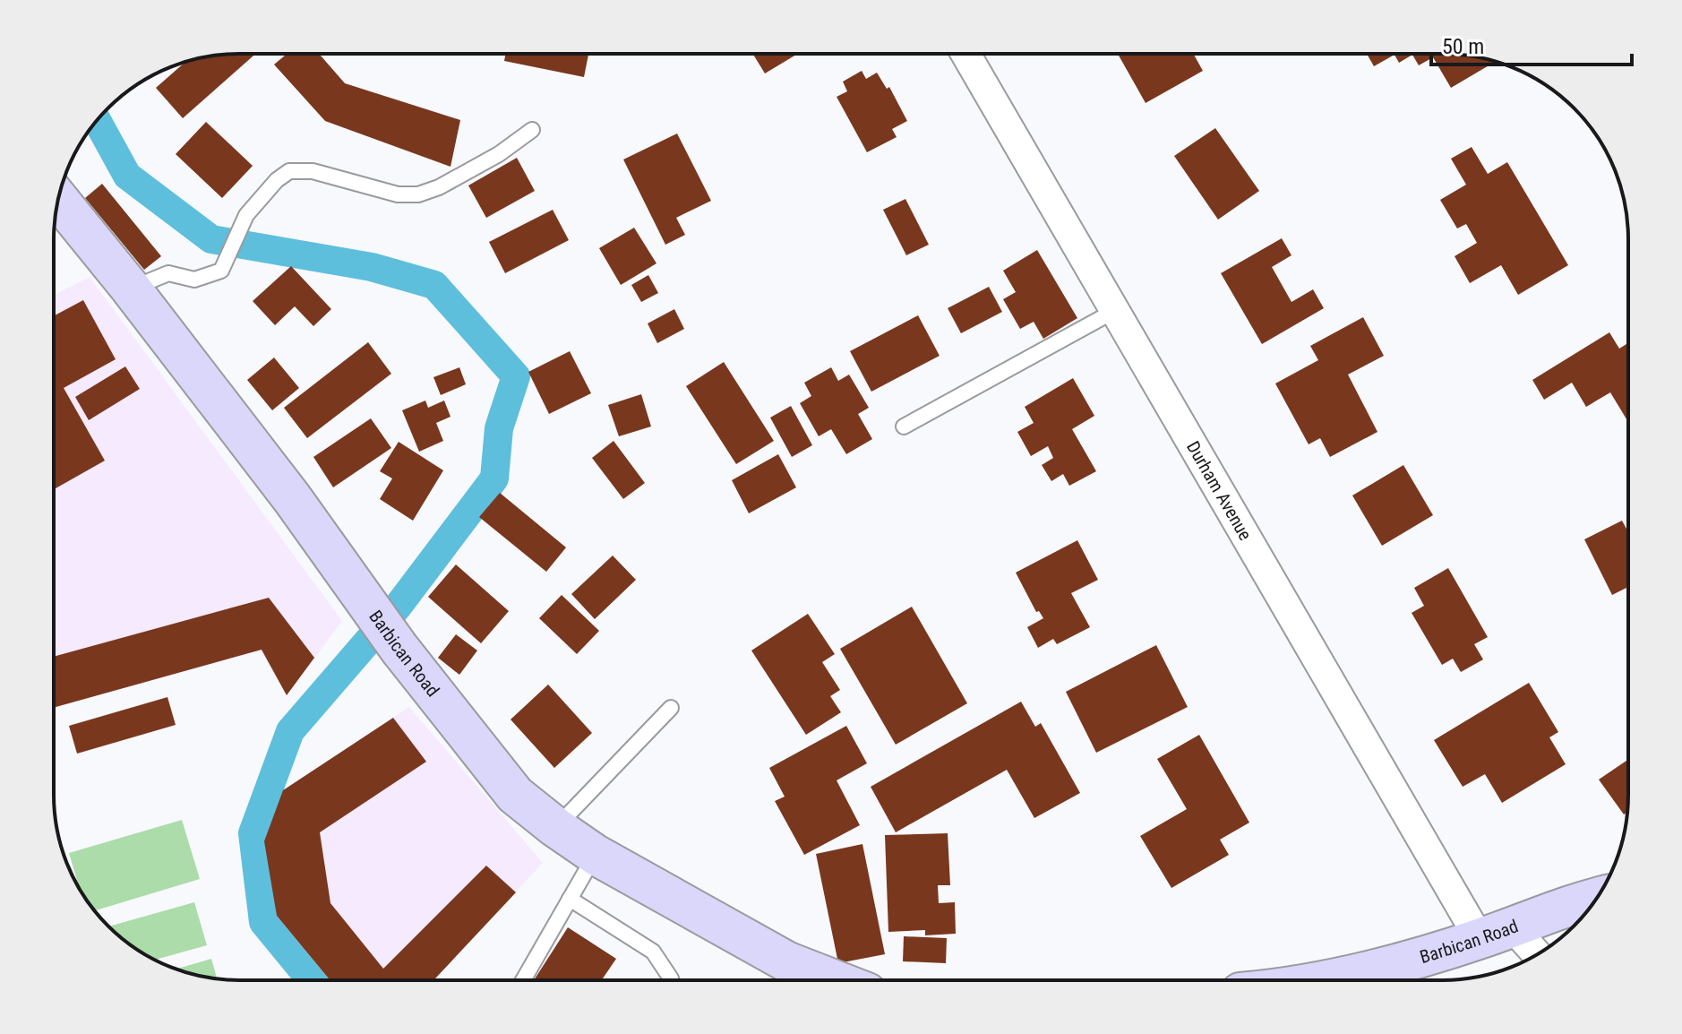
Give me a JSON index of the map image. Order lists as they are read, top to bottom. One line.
{"streets":{"main road":["Barbican Road"],"street":["Durham Avenue"]},"crossings":[["Durham Avenue","Barbican Road"]],"scale_bar":"50 m"}
